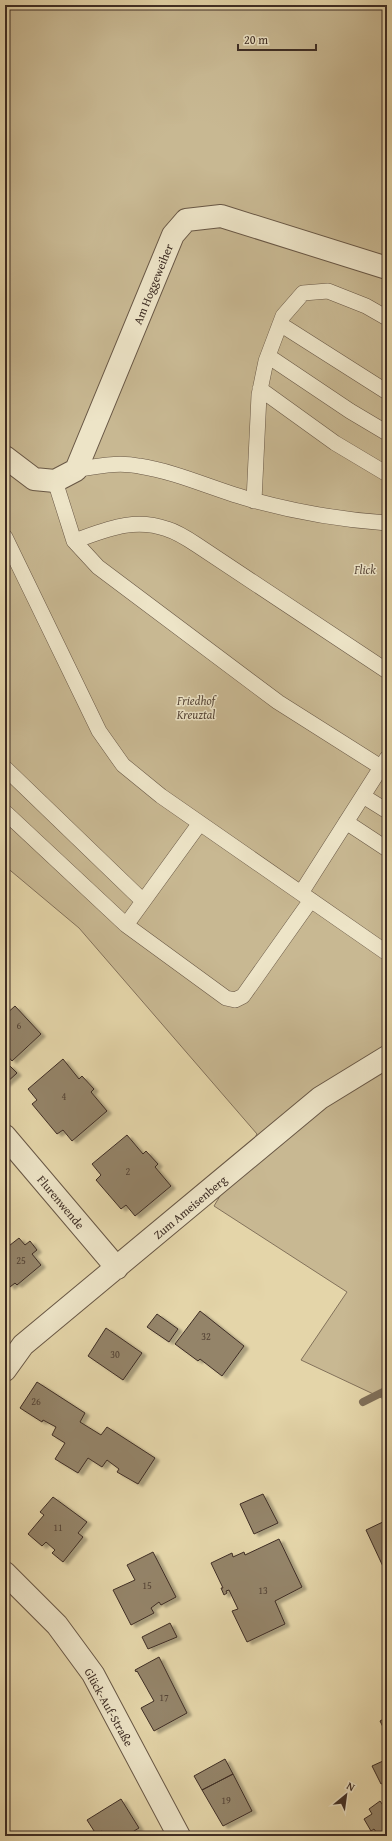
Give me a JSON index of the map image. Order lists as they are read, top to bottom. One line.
{"streets":{"street":["Am Hoggeweiher","Flurenwende","Zum Ameisenberg","Glück-Auf-Straße"]},"crossings":[["Flurenwende","Zum Ameisenberg"]],"parks":["Flick","Friedhof Kreuztal"],"house_numbers":["6","4","2","25","32","30","26","11","15","13","17","19"],"scale_bar":"20 m","north":"top right"}
